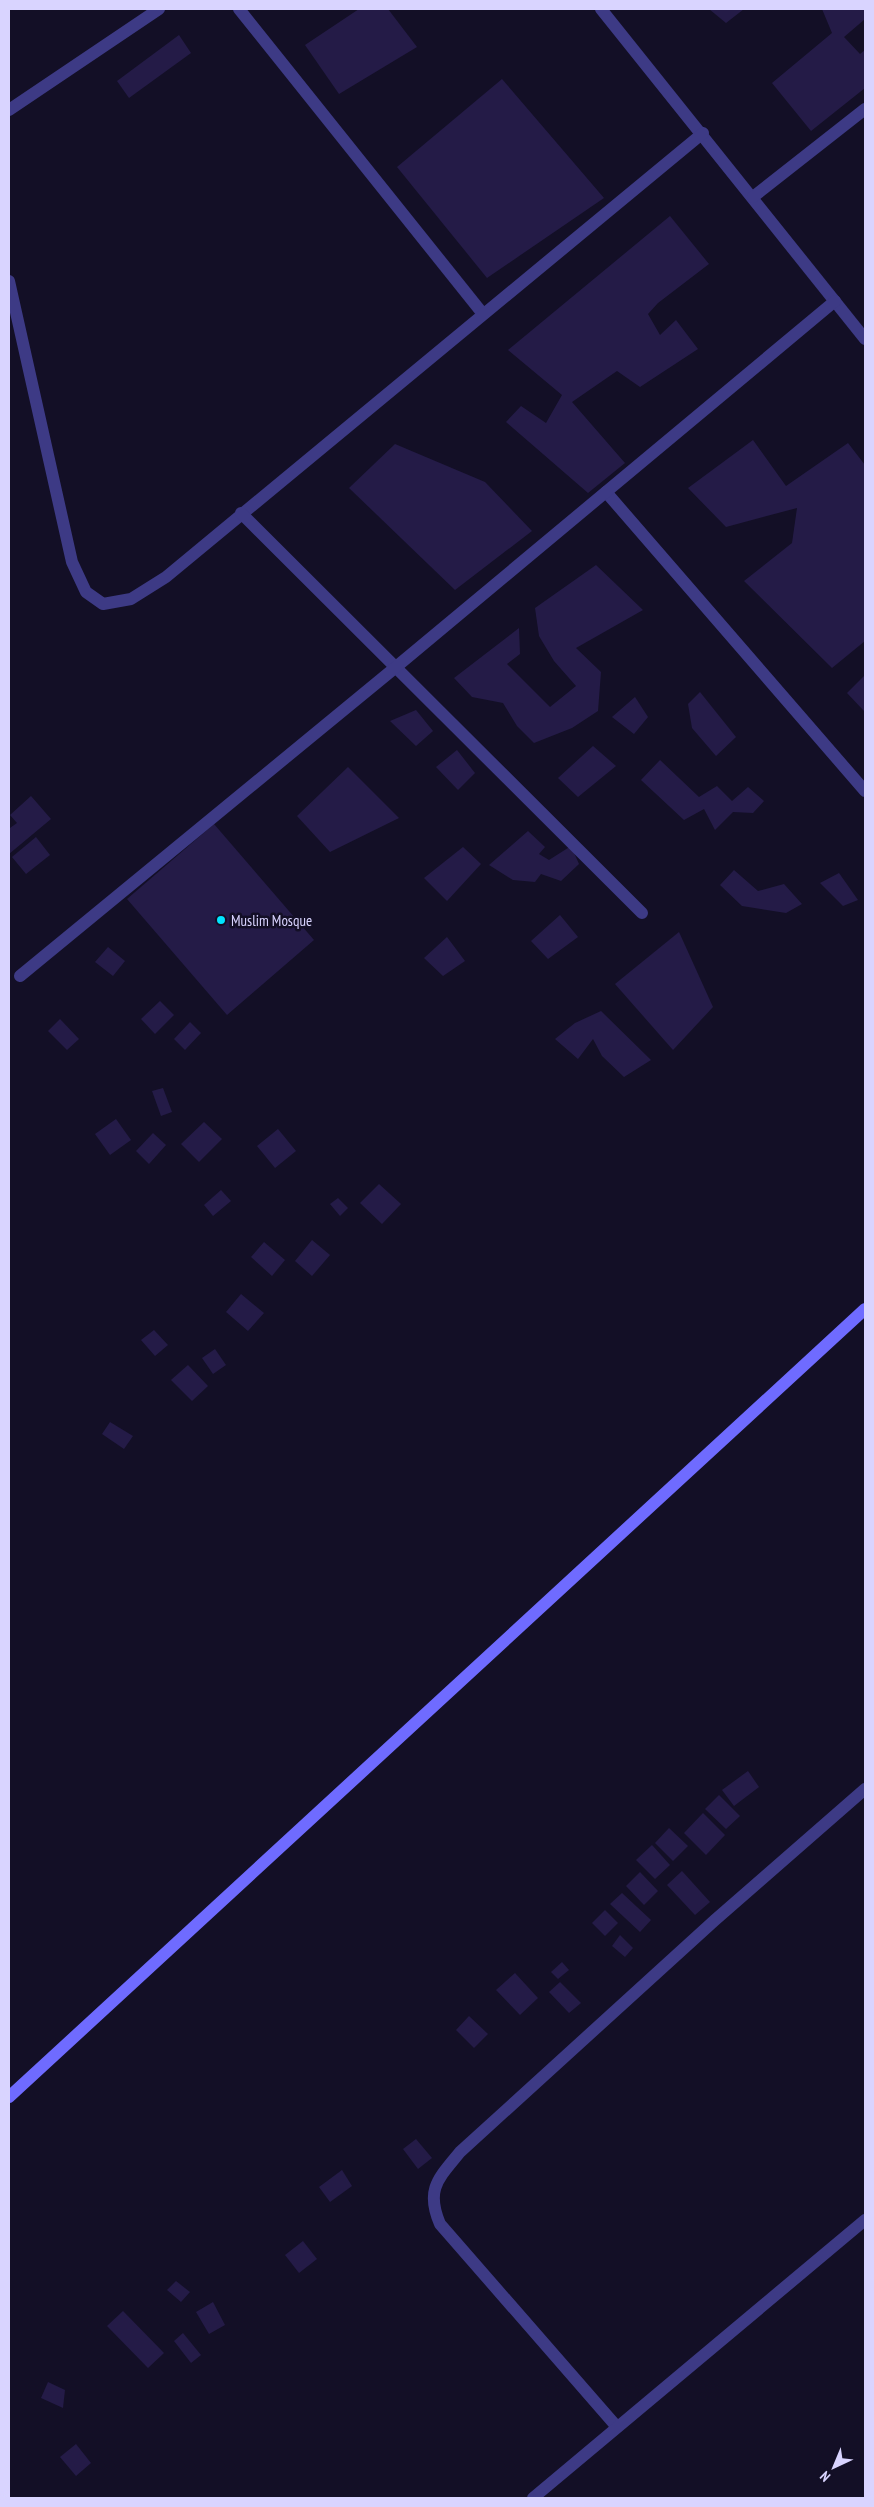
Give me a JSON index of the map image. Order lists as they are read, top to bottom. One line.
{"places":["Muslim Mosque"],"north":"bottom left"}
